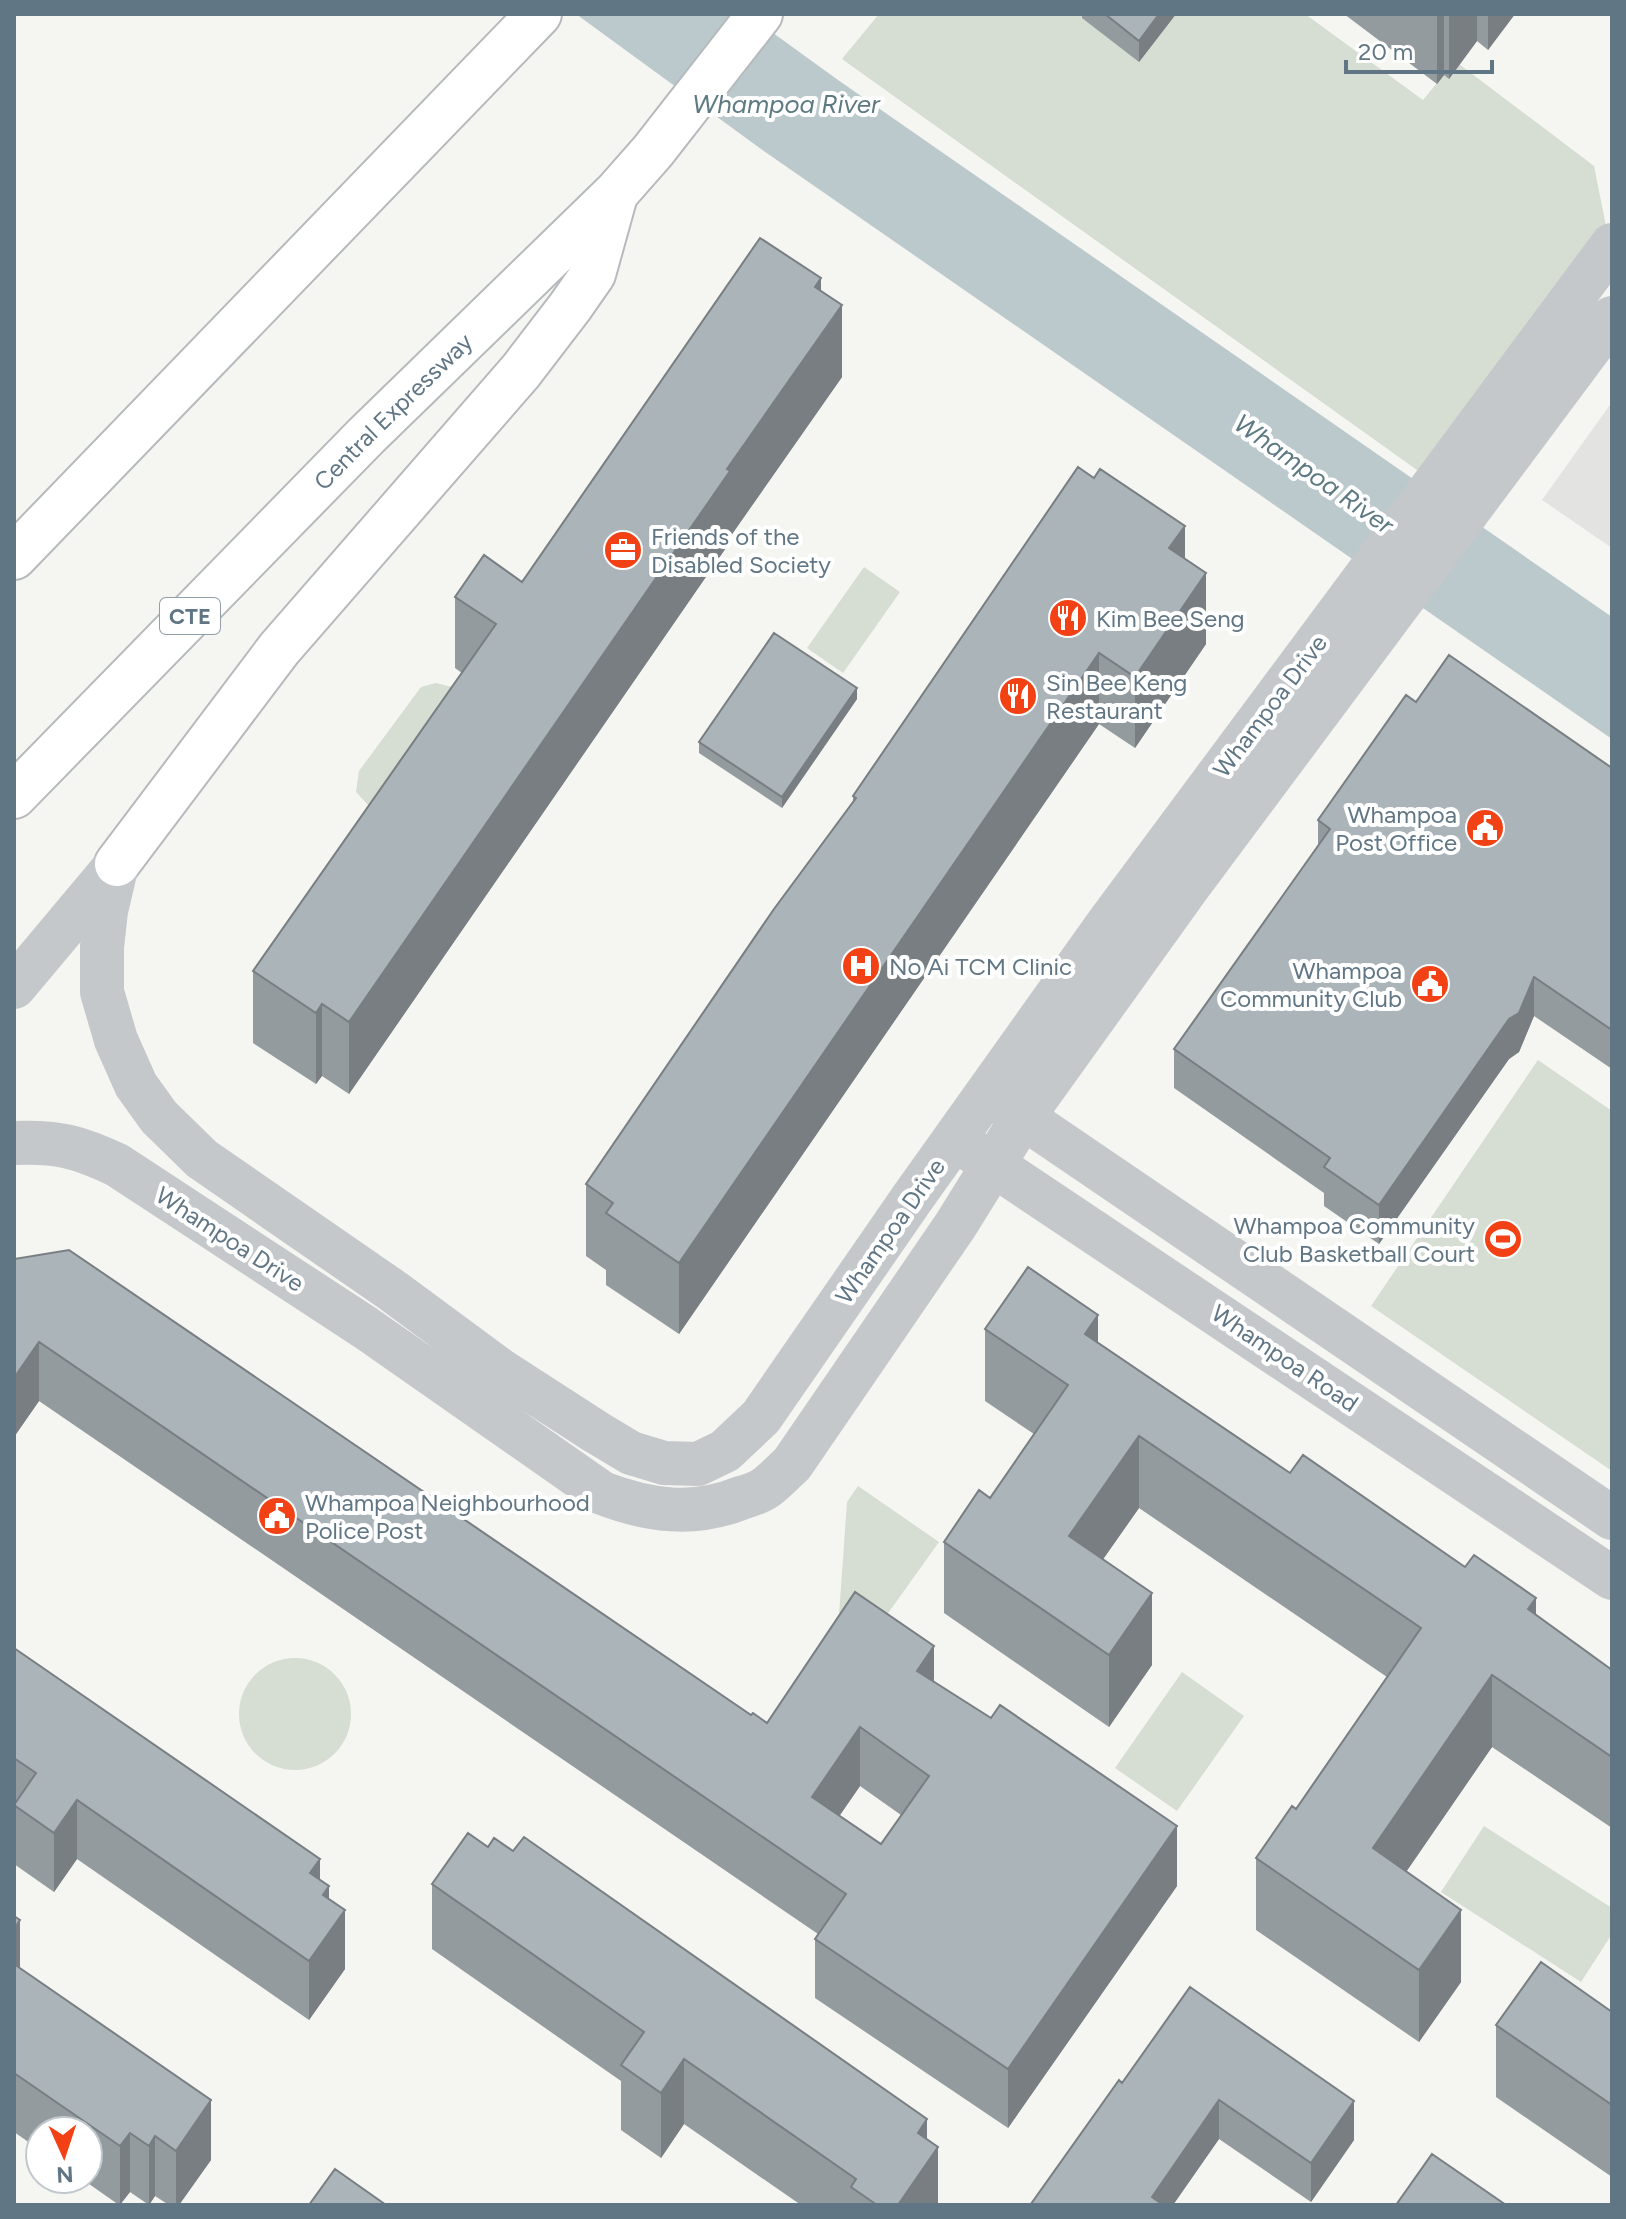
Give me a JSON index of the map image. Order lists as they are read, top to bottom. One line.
{"streets":{"highway":["Central Expressway","CTE"],"street":["Whampoa Drive","Whampoa Road"]},"crossings":[["Whampoa Drive","Whampoa Road"]],"water":["Whampoa River"],"places":{"office":["Friends of the Disabled Society"],"restaurant":["Kim Bee Seng","Sin Bee Keng Restaurant"],"public building":["Whampoa Post Office","Whampoa Community Club","Whampoa Neighbourhood Police Post"],"hospital":["No Ai TCM Clinic"],"sports":["Whampoa Community Club Basketball Court"]},"scale_bar":"20 m","north":"bottom"}
